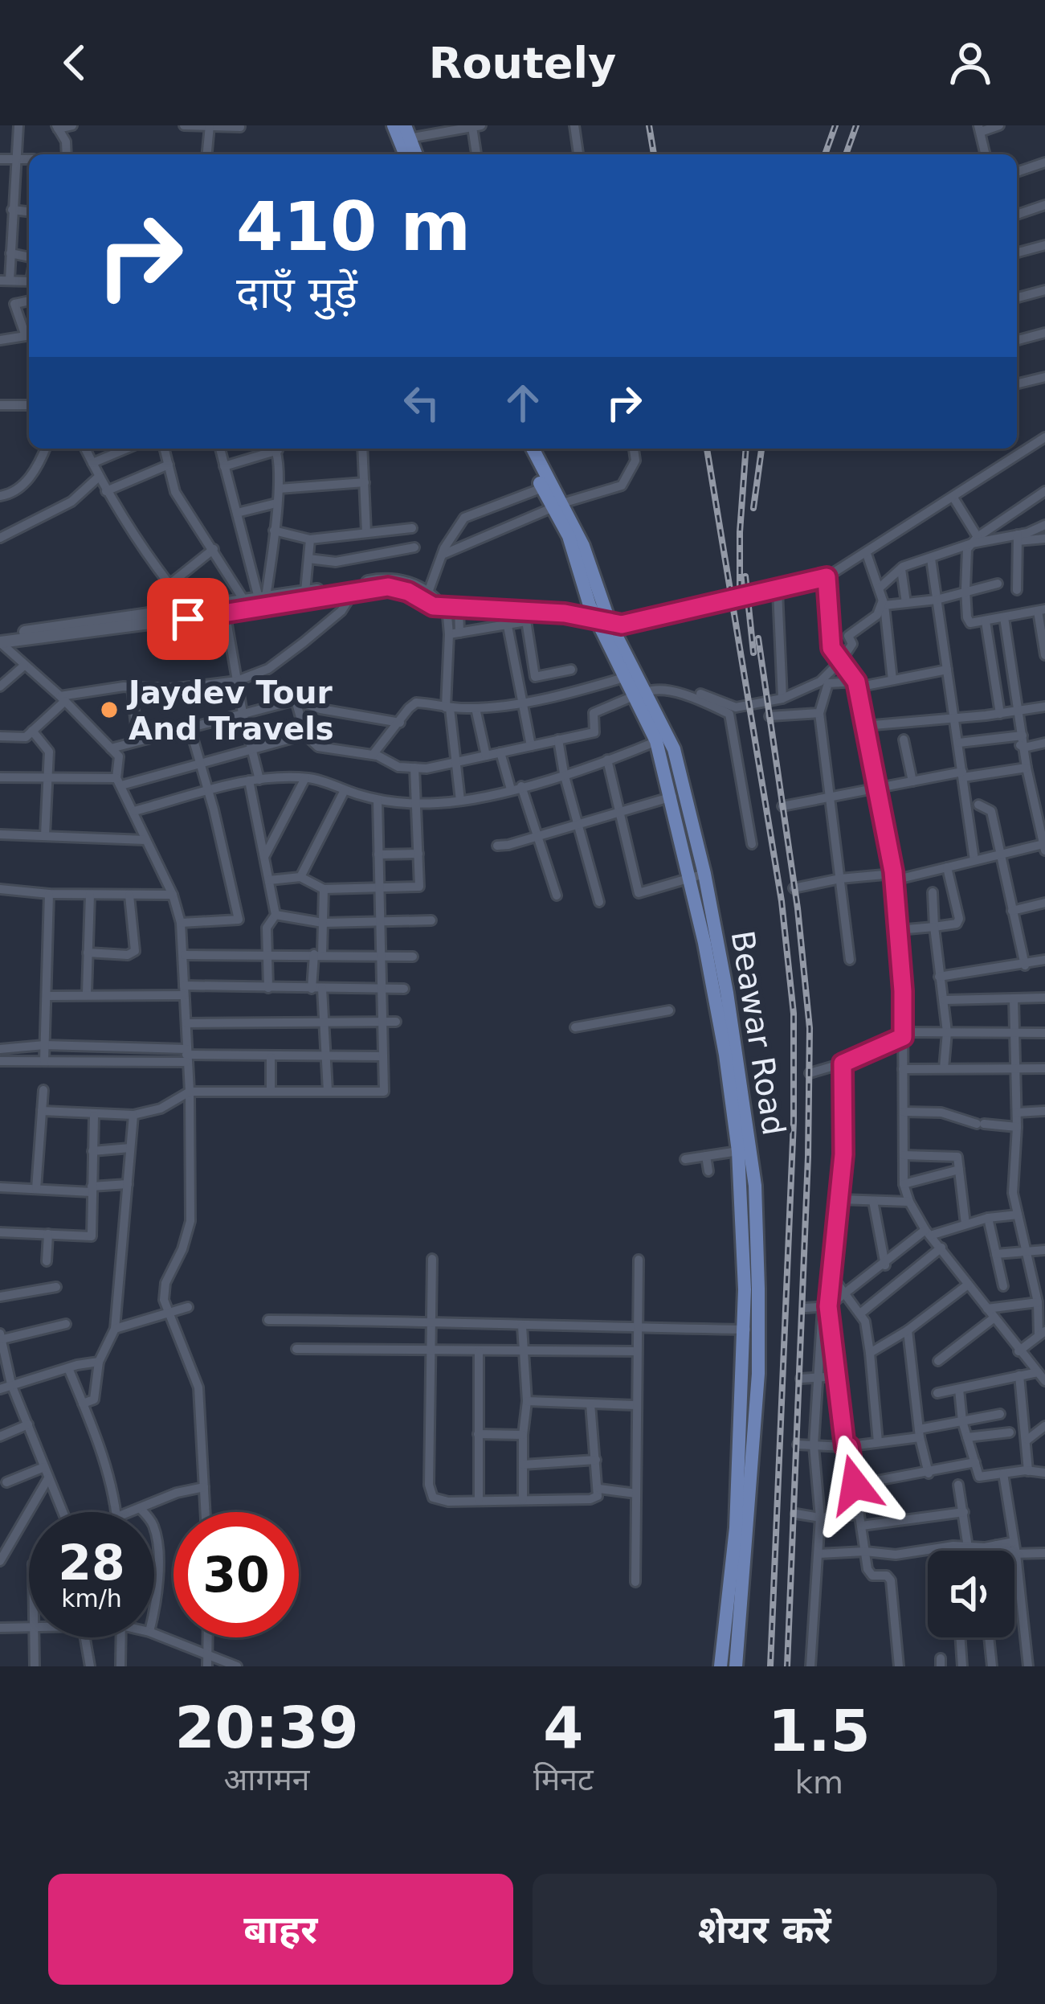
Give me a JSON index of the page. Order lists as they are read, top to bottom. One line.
{"streets":{"main road":["Beawar Road"]},"places":["Jaydev Tour And Travels"],"page":{"header":"Routely","turn":["410 m","दाएँ मुड़ें"],"speed":"28 km/h","limit":"30","eta":["20:39","आगमन","4","मिनट","1.5","km"],"buttons":["बाहर","शेयर करें"]}}
